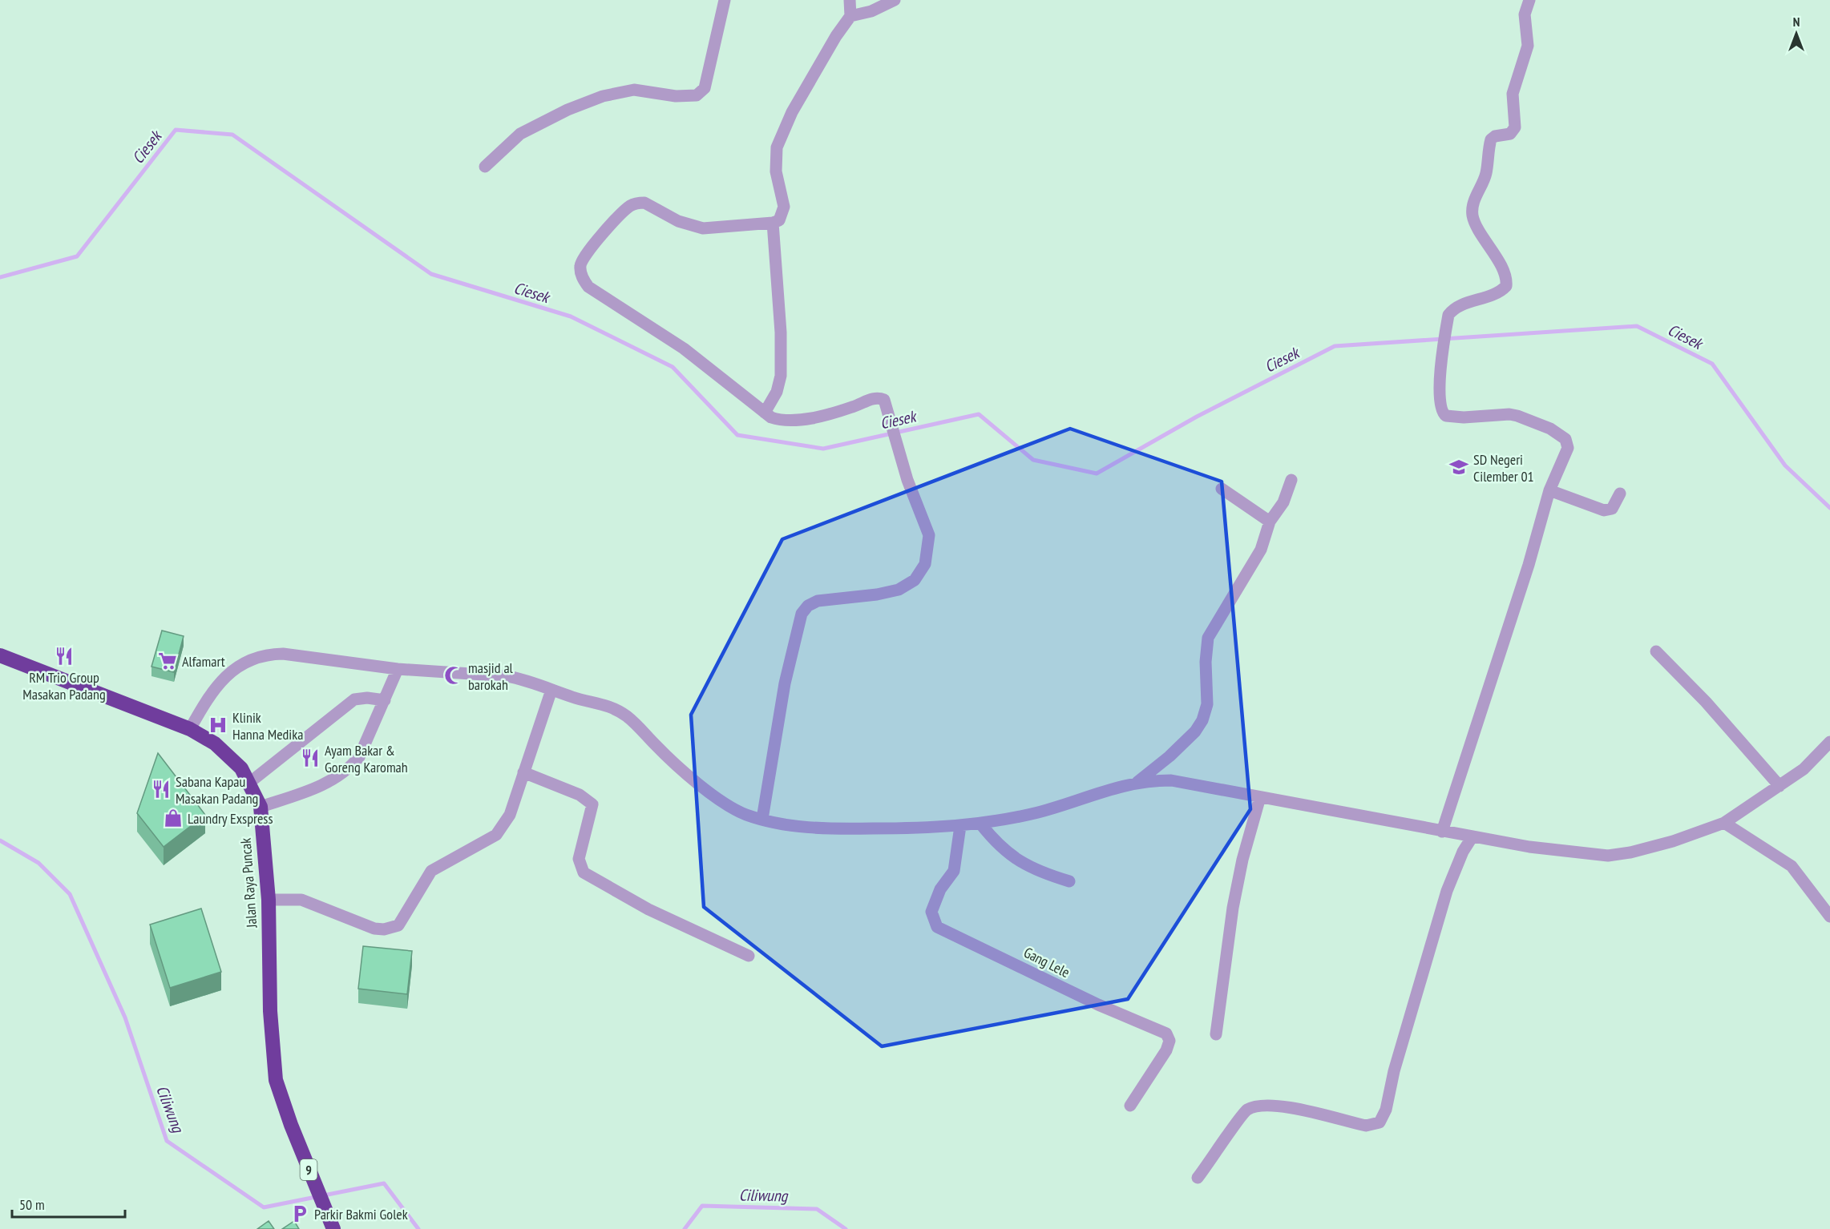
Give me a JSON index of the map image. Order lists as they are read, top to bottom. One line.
{"streets":{"highway":["Jalan Raya Puncak","9"],"street":["Gang Lele"]},"water":["Ciesek","Ciliwung"],"places":{"school or university":["SD Negeri Cilember 01"],"restaurant":["RM Trio Group Masakan Padang","Ayam Bakar & Goreng Karomah","Sabana Kapau Masakan Padang"],"supermarket":["Alfamart"],"mosque":["masjid al barokah"],"hospital":["Klinik Hanna Medika"],"shop":["Laundry Exspress"],"parking":["Parkir Bakmi Golek"]},"scale_bar":"50 m","north":"top"}
